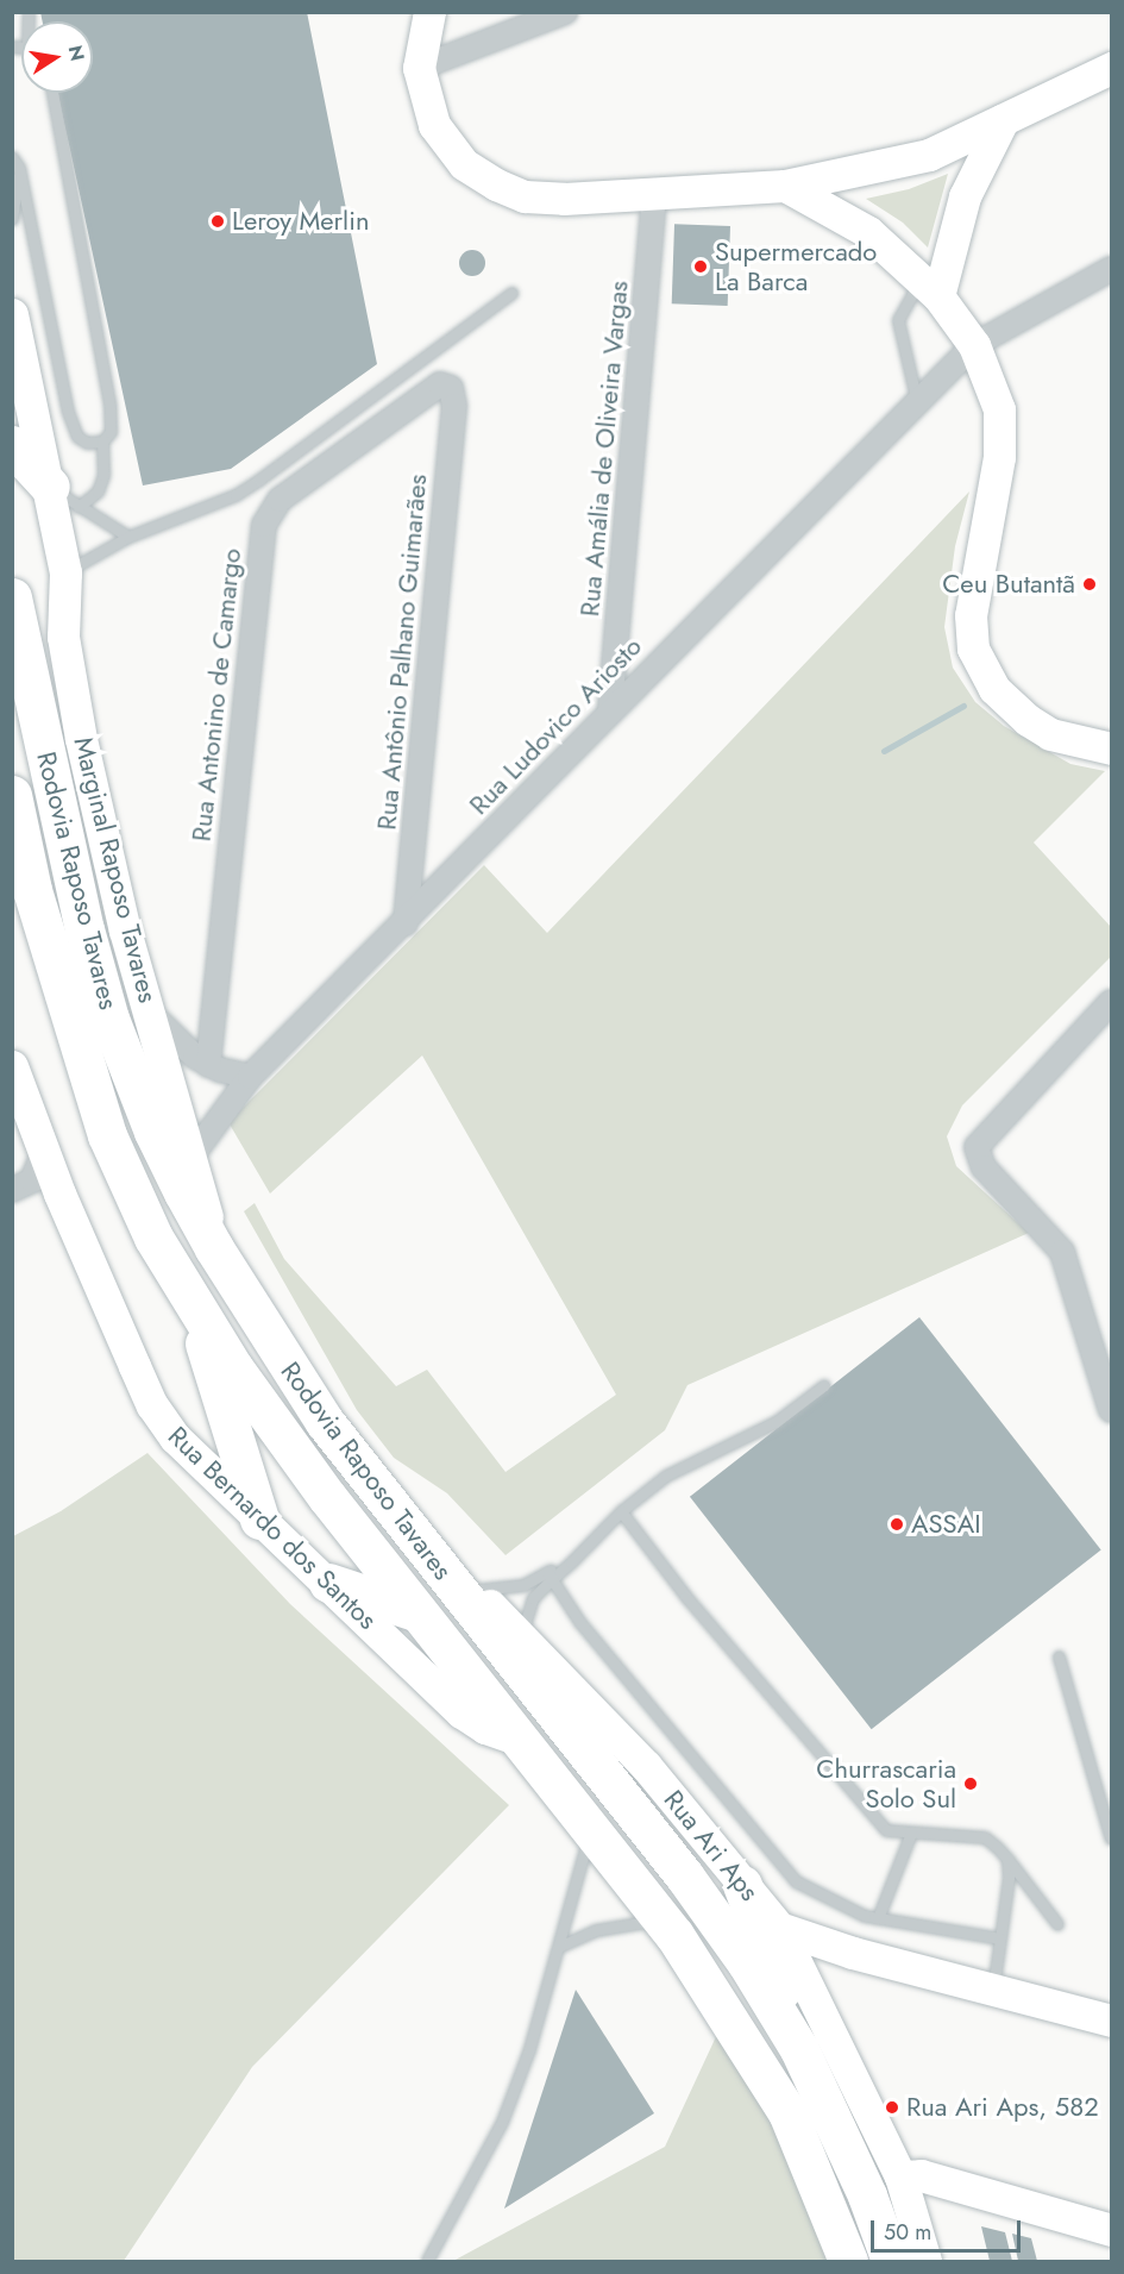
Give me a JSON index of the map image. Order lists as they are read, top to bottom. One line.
{"streets":{"highway":["Rodovia Raposo Tavares"],"street":["Rua Amália de Oliveira Vargas","Rua Antônio Palhano Guimarães","Rua Antonino de Camargo","Rua Ludovico Ariosto","Marginal Raposo Tavares","Rua Bernardo dos Santos","Rua Ari Aps"]},"crossings":[["Rua Amália de Oliveira Vargas","Rua Ludovico Ariosto"],["Rua Antônio Palhano Guimarães","Rua Antonino de Camargo"],["Rua Antônio Palhano Guimarães","Rua Ludovico Ariosto"],["Rua Ludovico Ariosto","Marginal Raposo Tavares"],["Marginal Raposo Tavares","Rodovia Raposo Tavares"],["Rodovia Raposo Tavares","Rua Bernardo dos Santos"],["Rodovia Raposo Tavares","Rua Ari Aps"]],"places":["Leroy Merlin","Supermercado La Barca","Ceu Butantã","ASSAI","Churrascaria Solo Sul","Rua Ari Aps, 582"],"scale_bar":"50 m","north":"right"}
